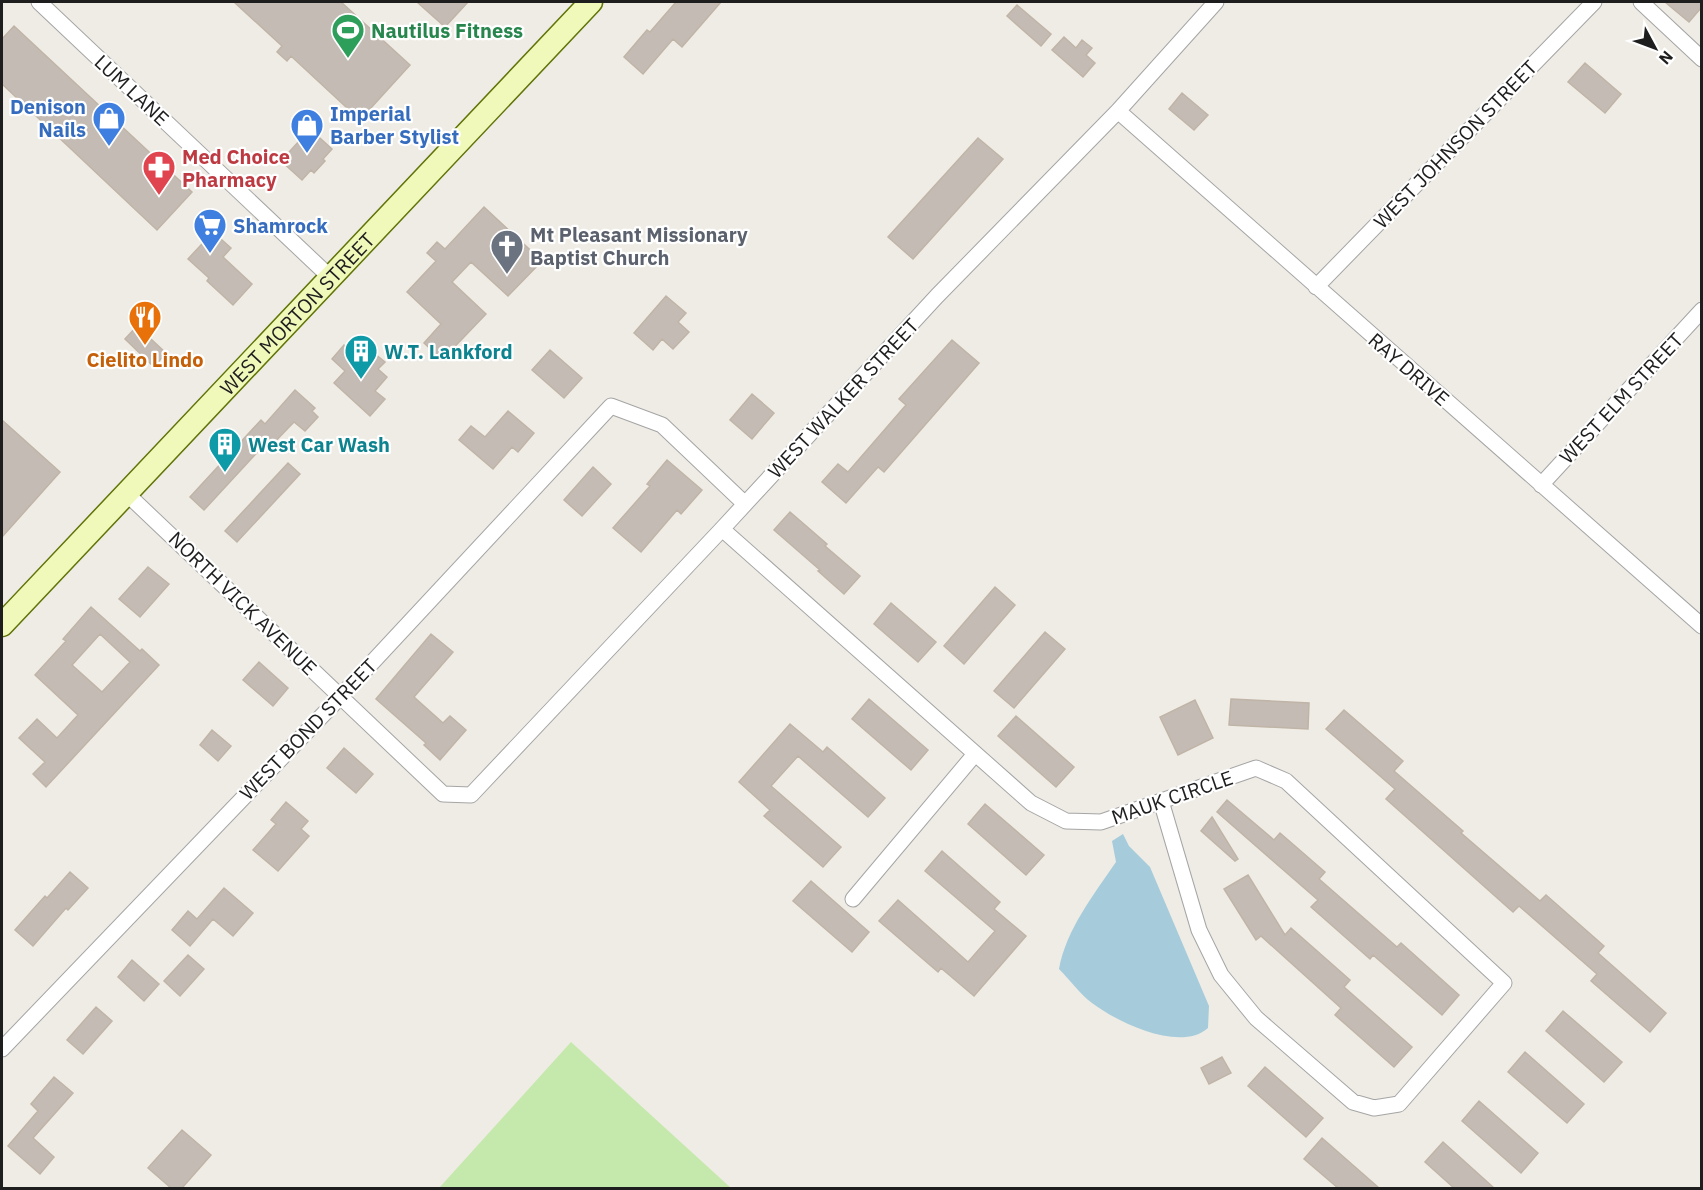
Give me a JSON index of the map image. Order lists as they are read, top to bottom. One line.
{"streets":{"main road":["WEST MORTON STREET"],"street":["LUM LANE","WEST JOHNSON STREET","RAY DRIVE","WEST WALKER STREET","WEST ELM STREET","NORTH VICK AVENUE","WEST BOND STREET","MAUK CIRCLE"]},"crossings":[["LUM LANE","WEST MORTON STREET"],["WEST JOHNSON STREET","RAY DRIVE"],["WEST MORTON STREET","NORTH VICK AVENUE"],["RAY DRIVE","WEST WALKER STREET"],["RAY DRIVE","WEST ELM STREET"],["WEST WALKER STREET","NORTH VICK AVENUE"],["WEST WALKER STREET","WEST BOND STREET"],["WEST WALKER STREET","MAUK CIRCLE"],["NORTH VICK AVENUE","WEST BOND STREET"]],"places":{"sports":["Nautilus Fitness"],"shop":["Denison Nails","Imperial Barber Stylist"],"pharmacy":["Med Choice Pharmacy"],"supermarket":["Shamrock"],"church":["Mt Pleasant Missionary Baptist Church"],"restaurant":["Cielito Lindo"],"building":["W.T. Lankford","West Car Wash"]},"north":"bottom right"}
